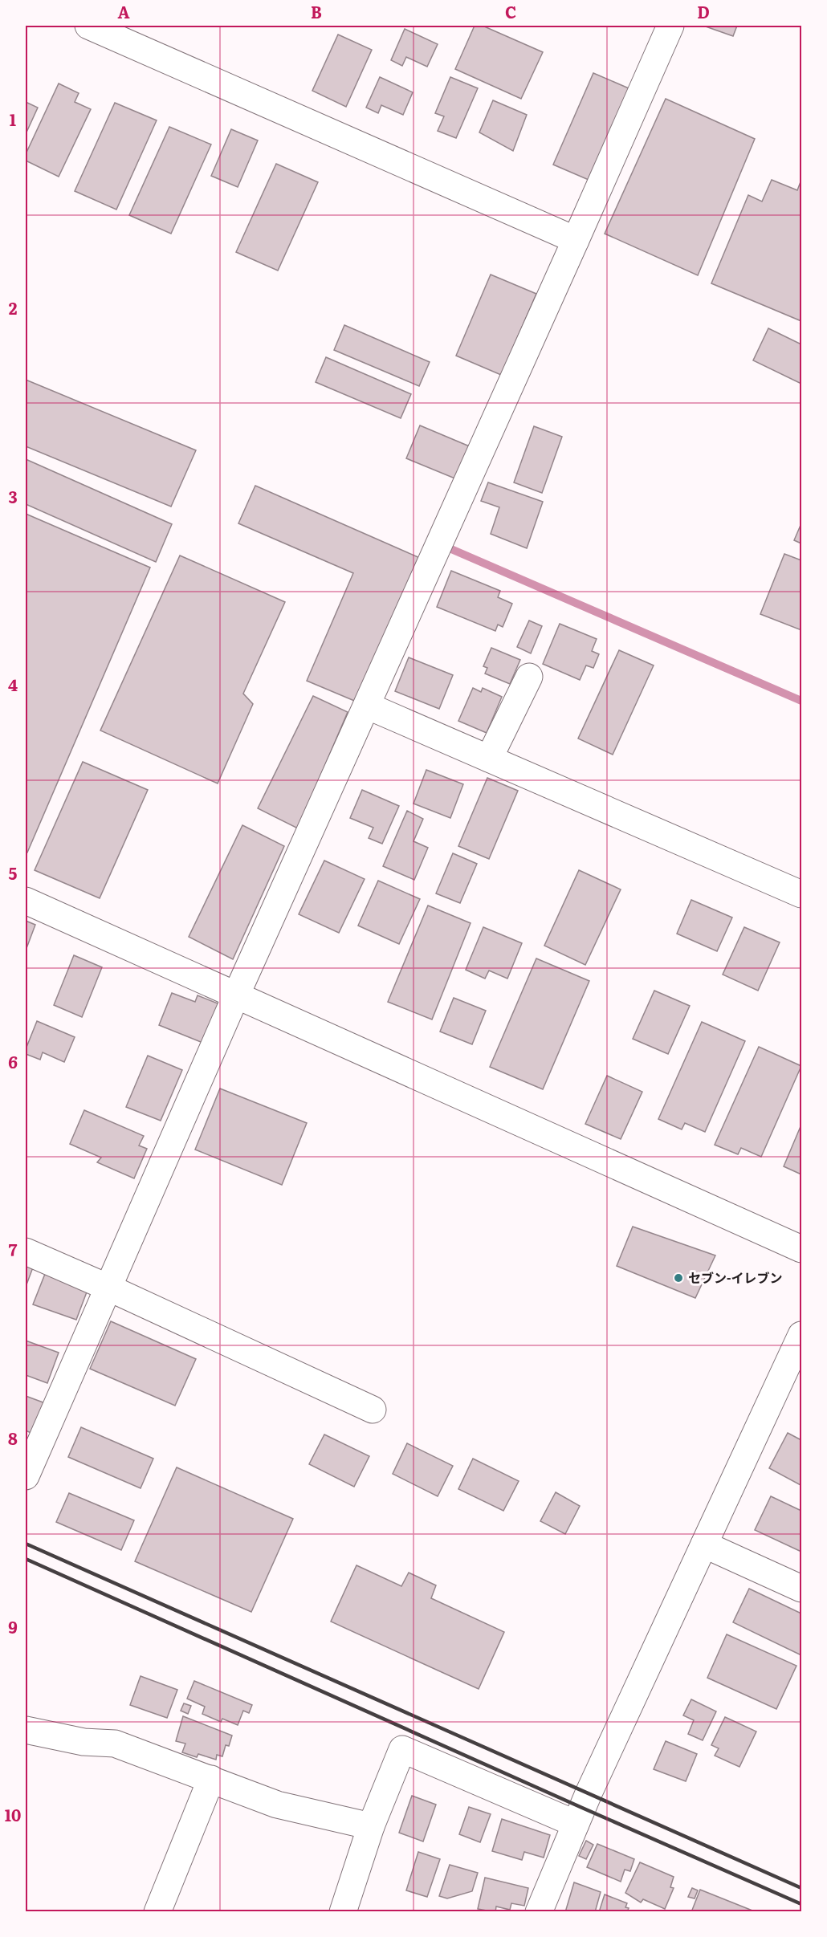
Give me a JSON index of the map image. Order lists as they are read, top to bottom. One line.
{"places":["セブン-イレブン"],"grid":{"columns":["A","B","C","D"],"rows":["1","2","3","4","5","6","7","8","9","10"]}}
